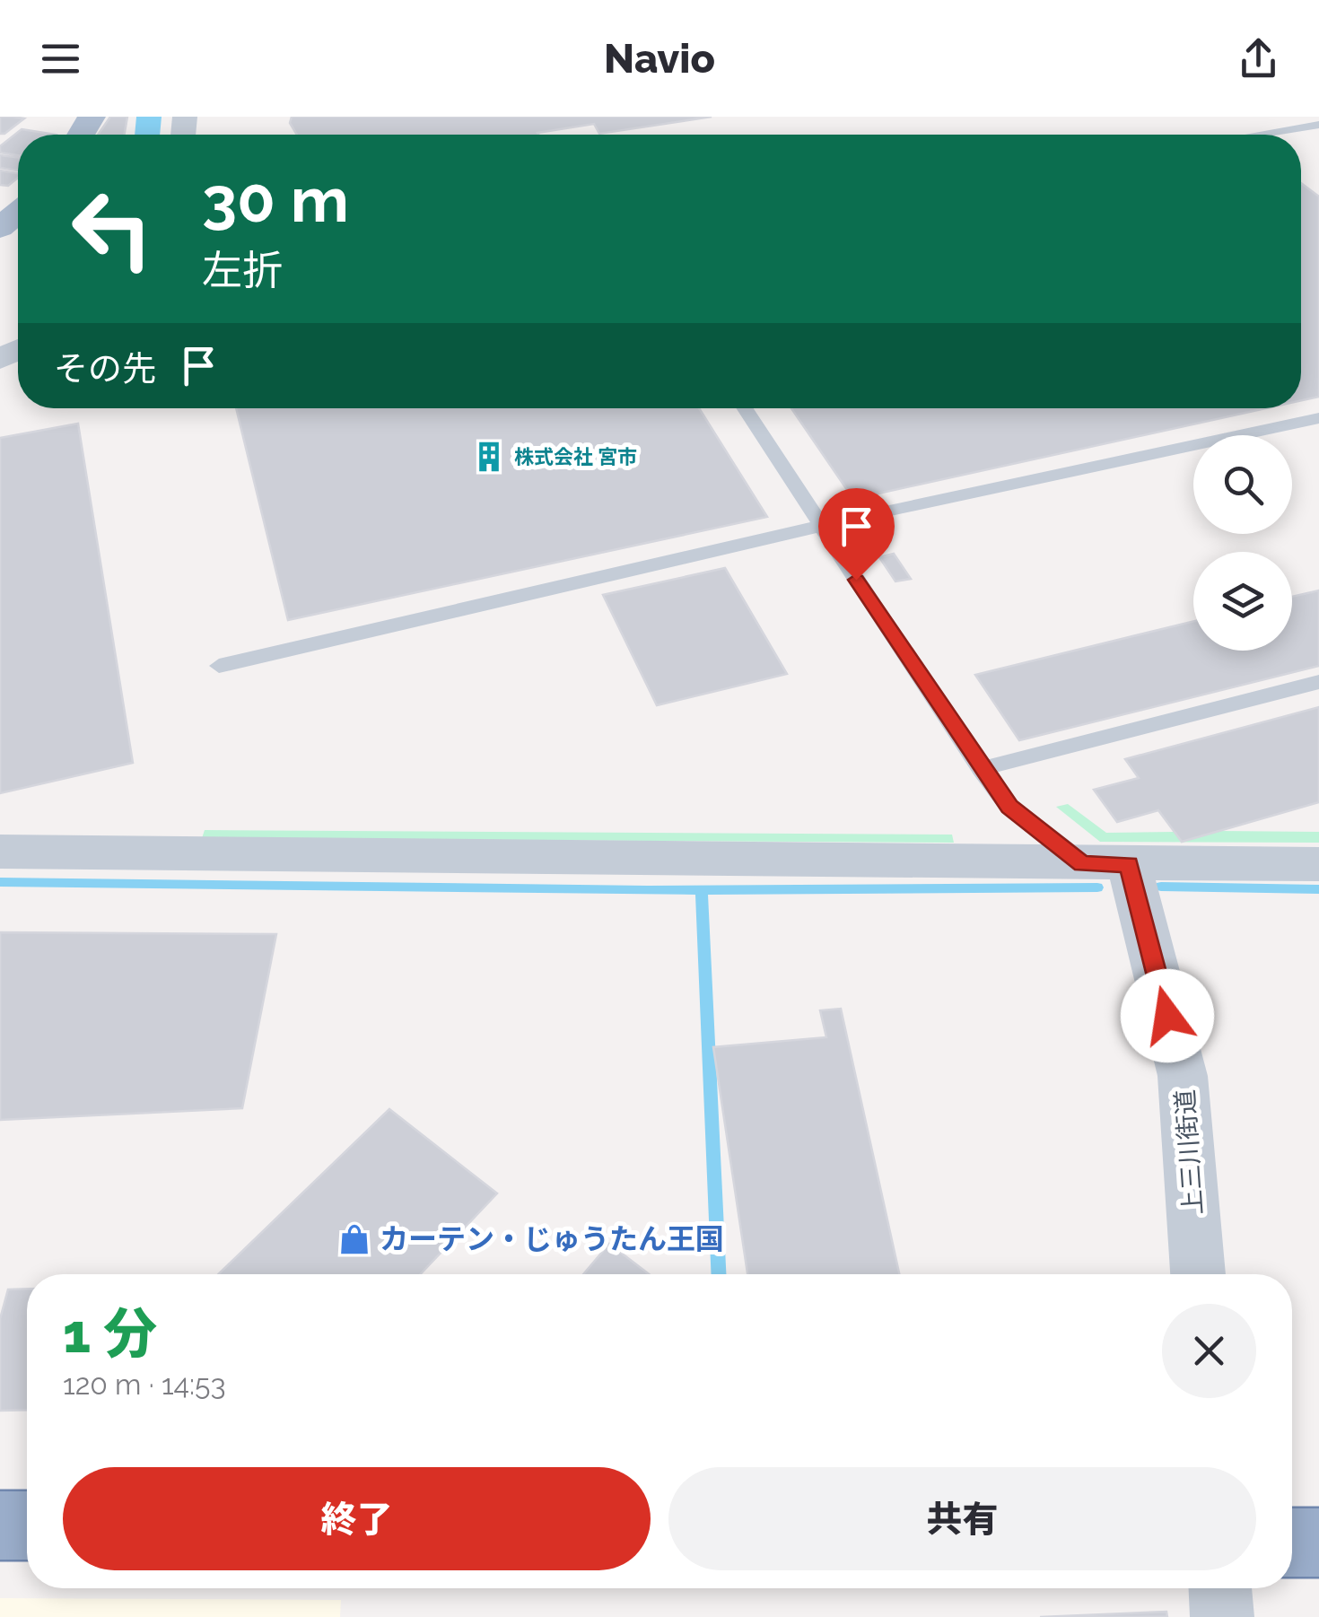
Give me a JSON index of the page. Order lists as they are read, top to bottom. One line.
{"streets":{"street":["上三川街道"]},"places":{"building":["株式会社 宮市"],"shop":["カーテン・じゅうたん王国"]},"page":{"header":"Navio","turn":["30 m","左折"],"then":"その先","heading":["1 分","120 m · 14:53"],"buttons":["終了","共有"]}}
